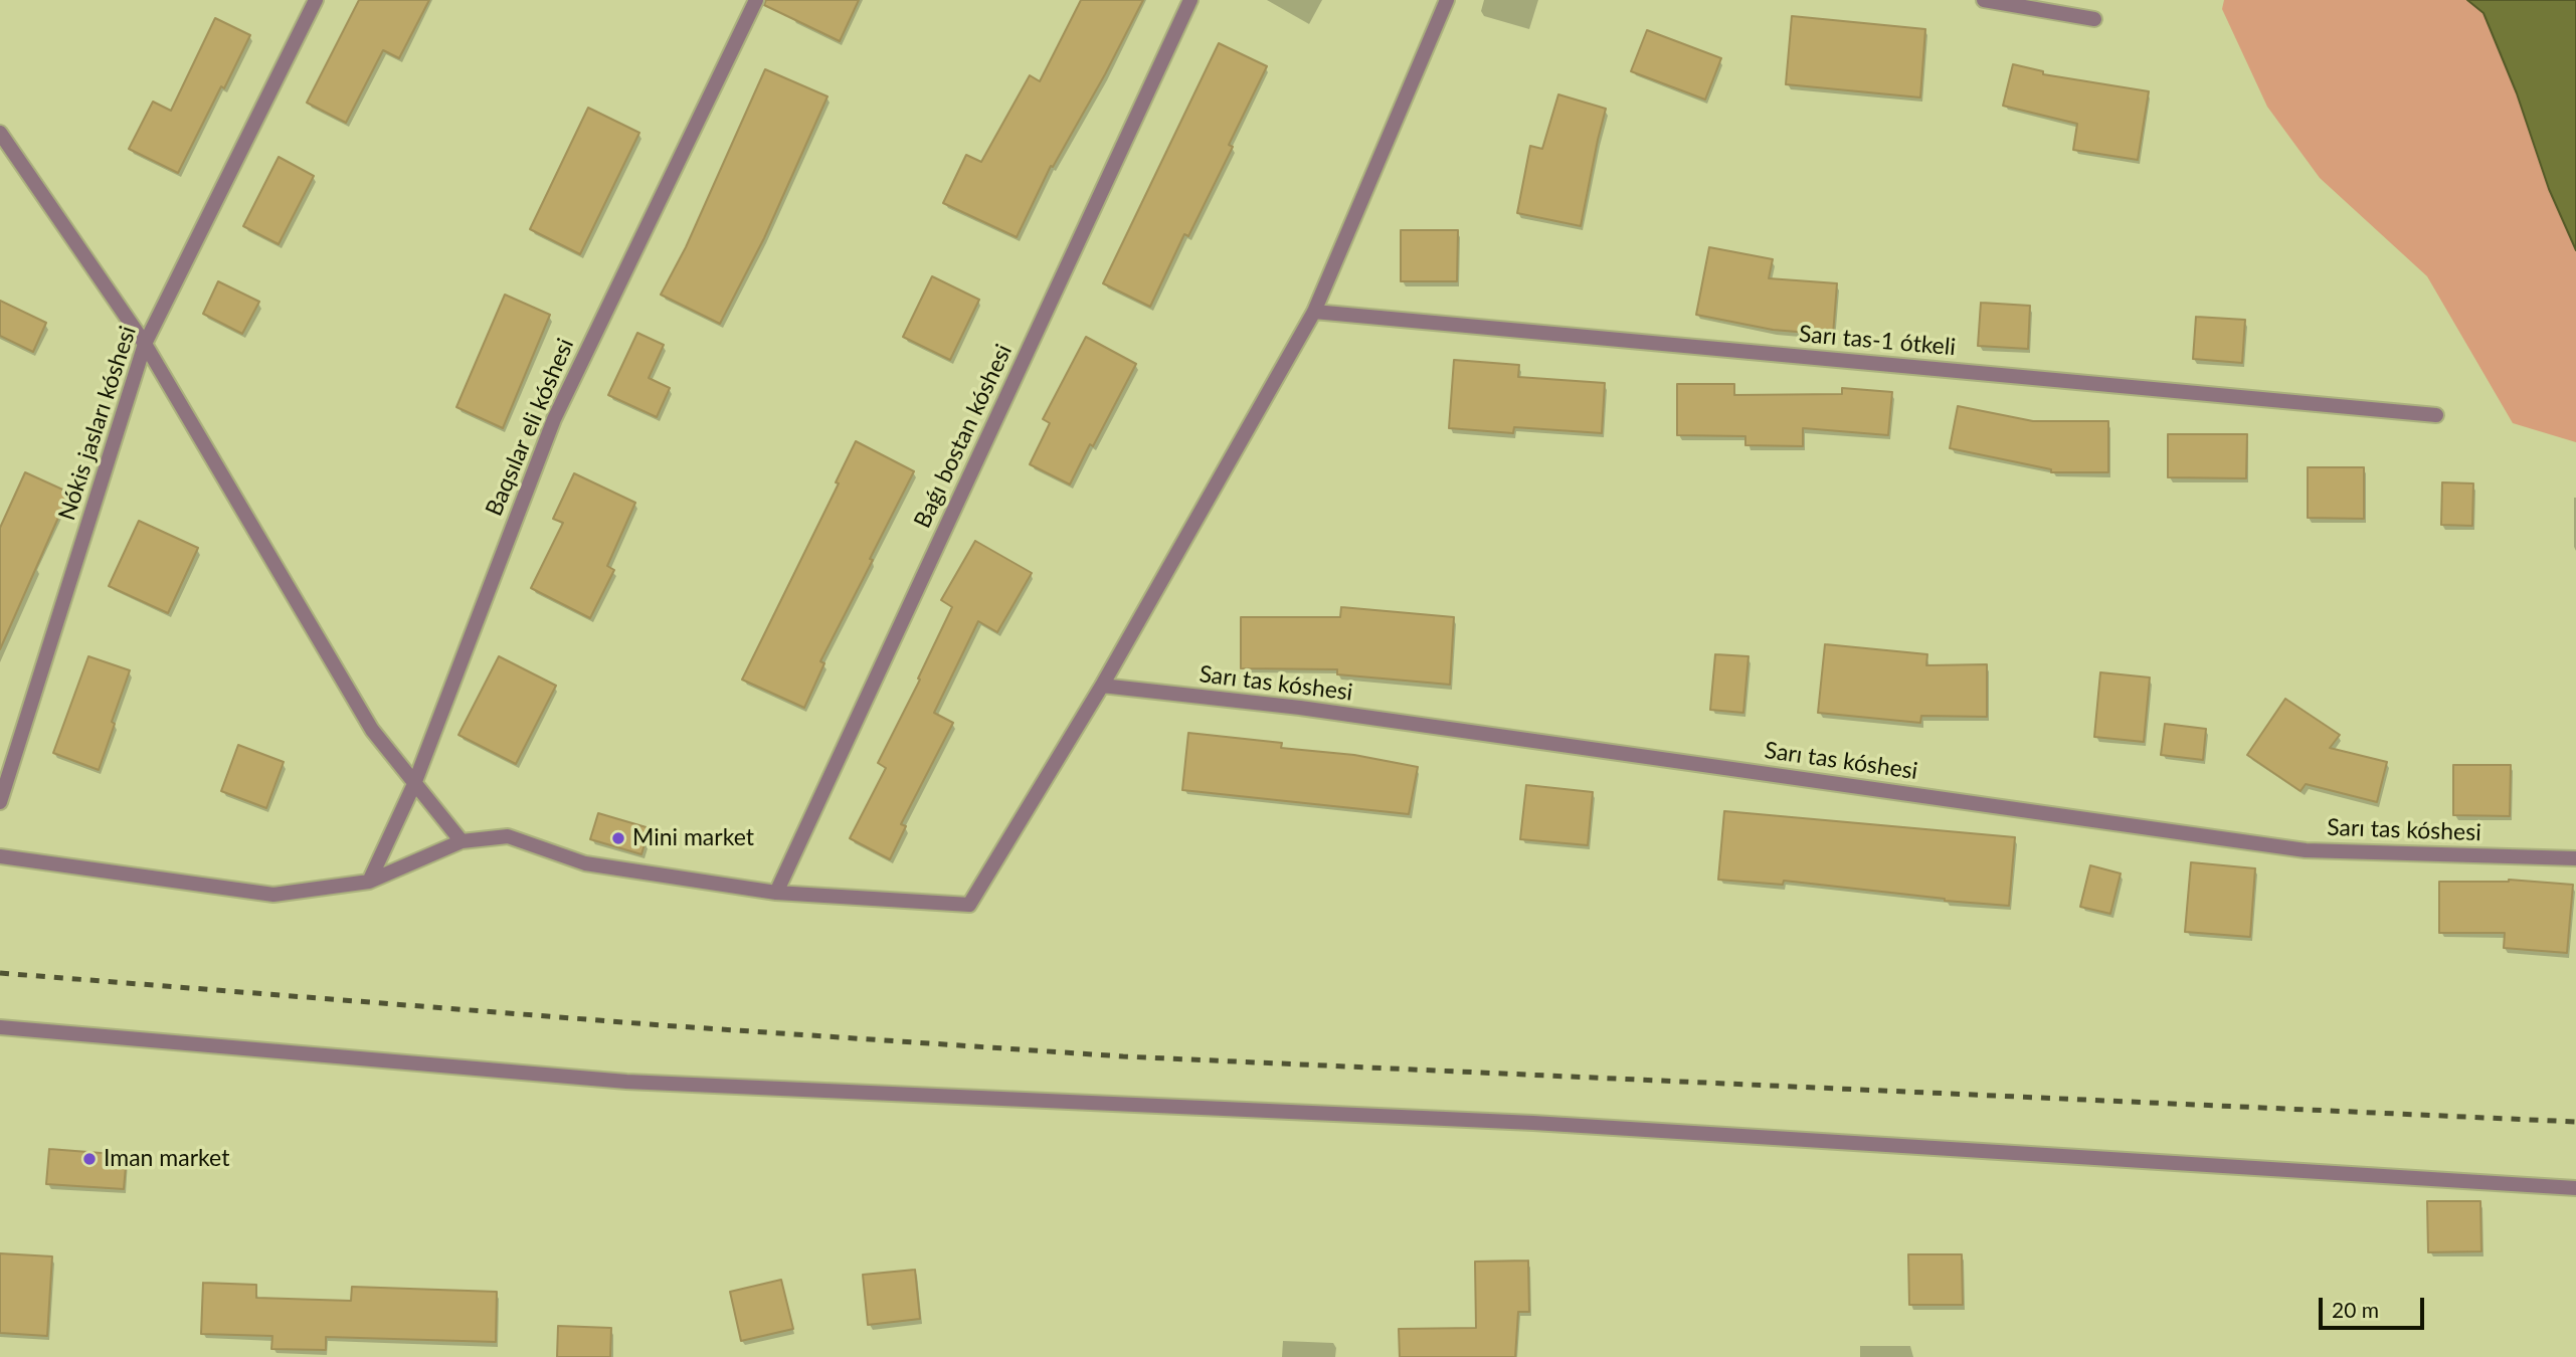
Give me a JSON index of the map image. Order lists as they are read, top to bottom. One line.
{"streets":{"street":["Sarı tas-1 ótkeli","Nókis jasları kóshesi","Baqsılar eli kóshesi","Baǵı bostan kóshesi","Sarı tas kóshesi"]},"places":["Mini market","Iman market"],"scale_bar":"20 m"}
